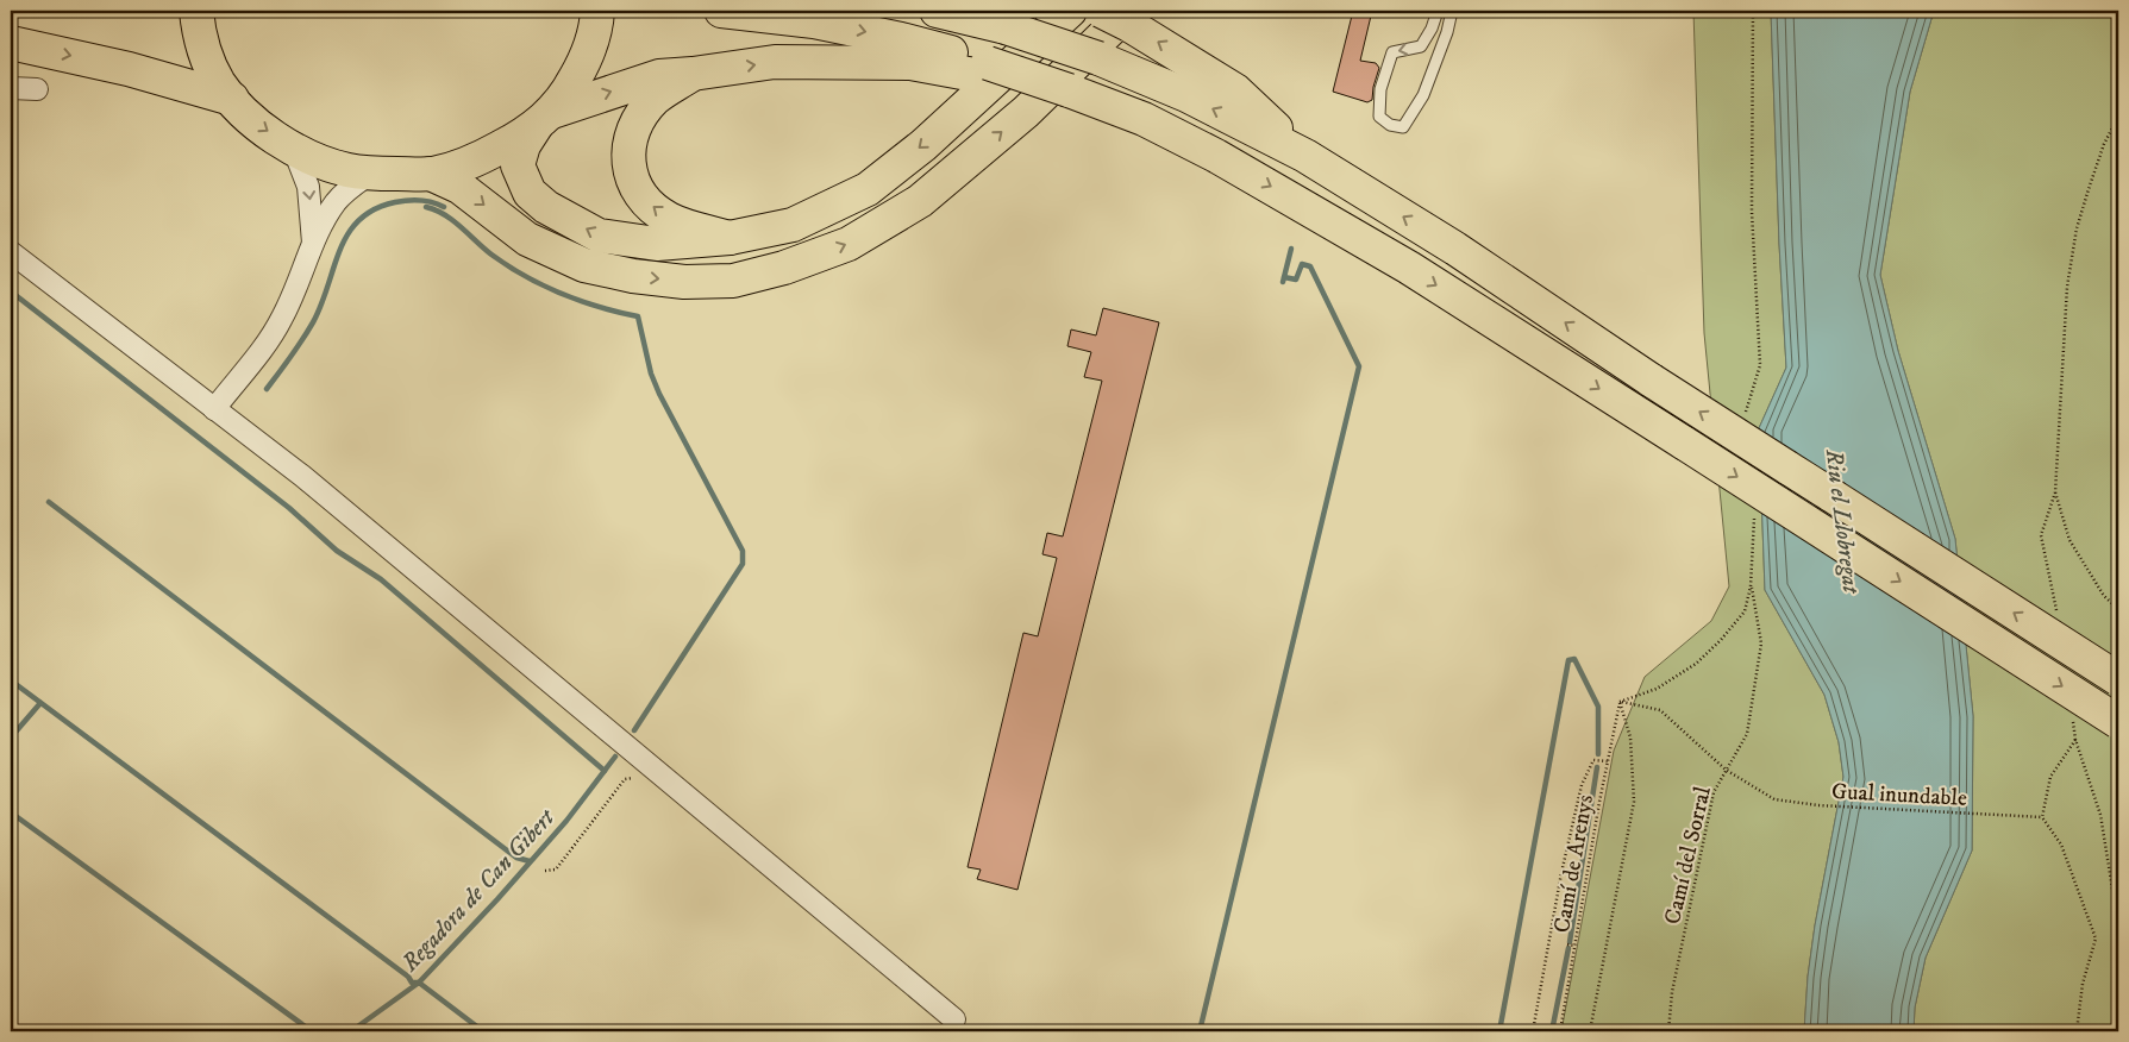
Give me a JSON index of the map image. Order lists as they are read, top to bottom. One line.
{"streets":{"path":["Gual inundable","Camí del Sorral","Camí de Arenys"]},"crossings":[["Gual inundable","Camí del Sorral"],["Gual inundable","Camí de Arenys"]],"water":["Riu el Llobregat","Regadora de Can Gibert"]}
